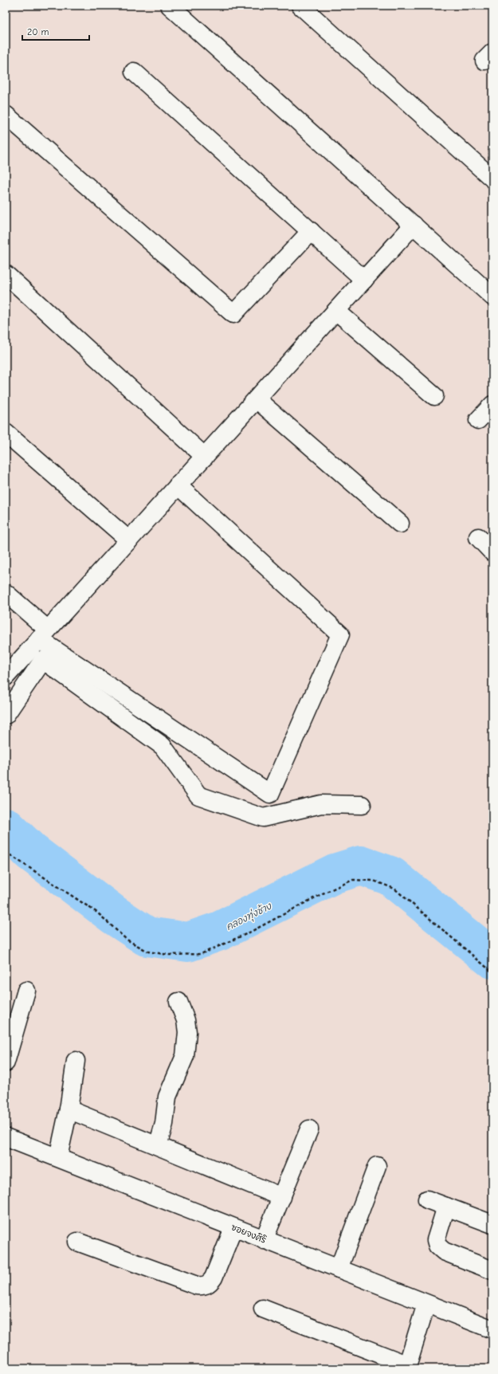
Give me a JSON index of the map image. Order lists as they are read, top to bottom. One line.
{"streets":{"street":["ซอยจงศิริ"]},"water":["คลองทุ่งช้าง"],"scale_bar":"20 m"}
